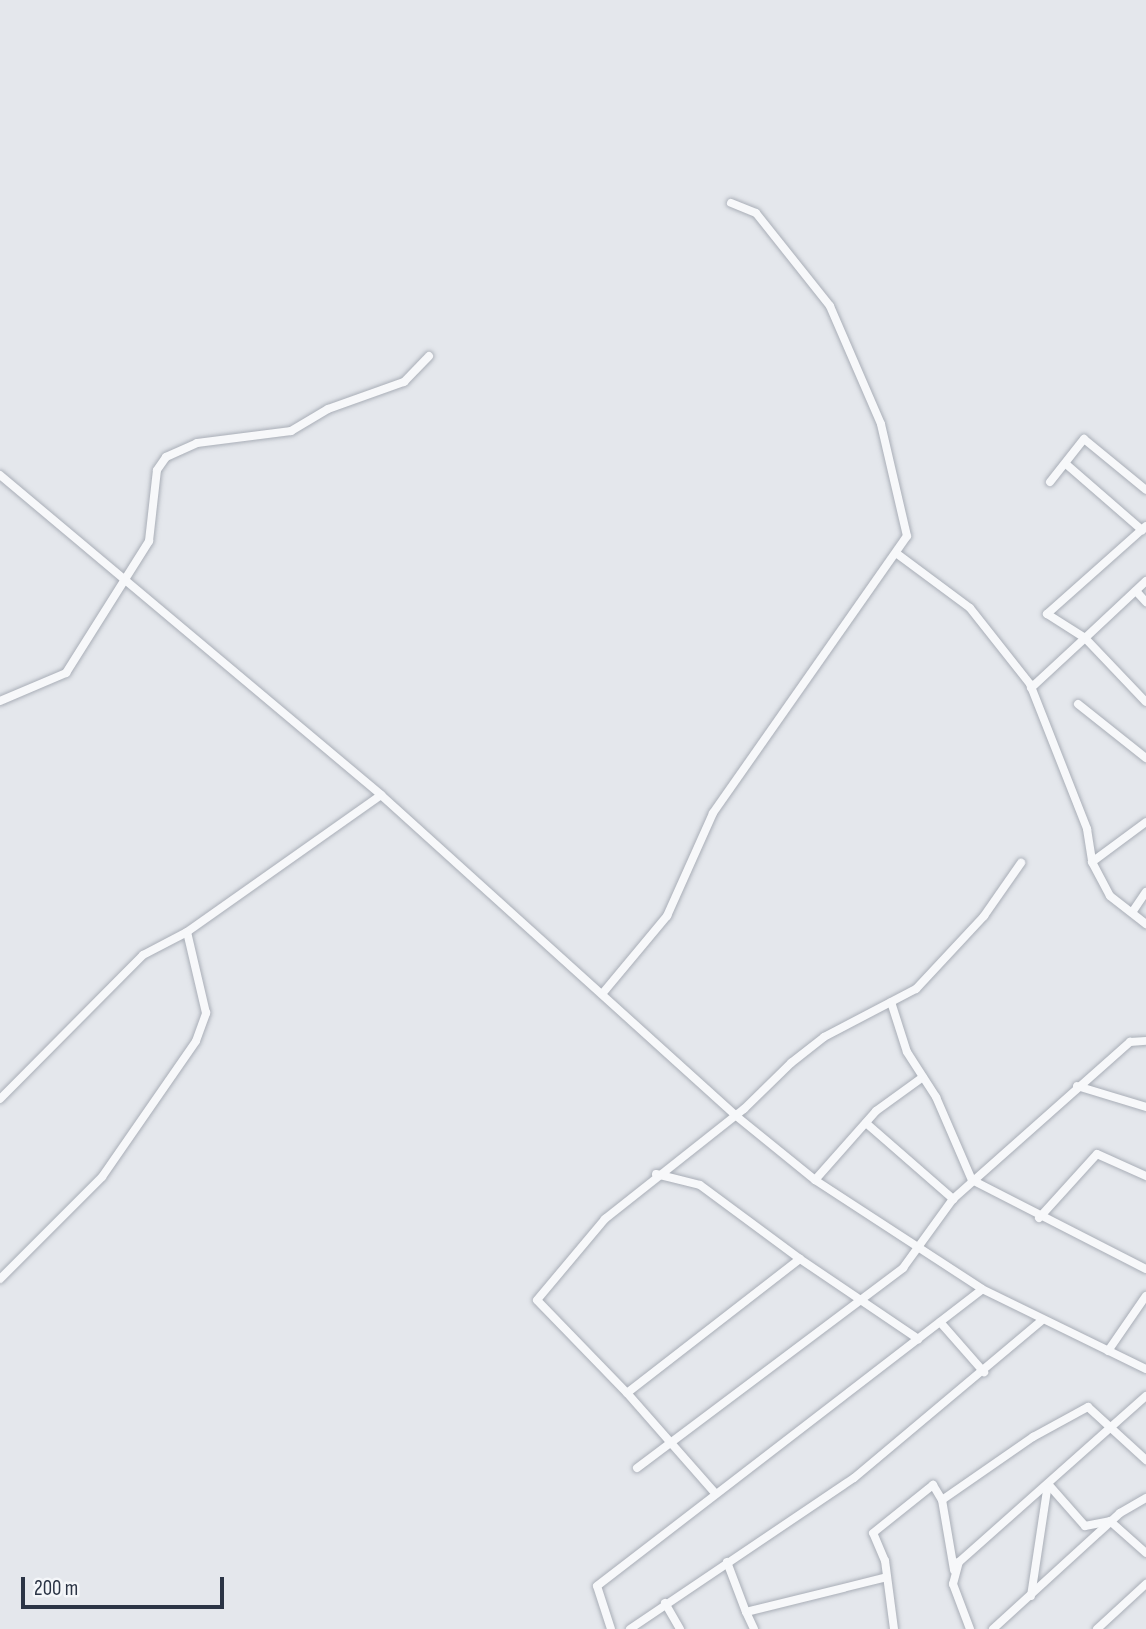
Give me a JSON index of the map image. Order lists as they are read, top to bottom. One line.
{"scale_bar":"200 m"}
